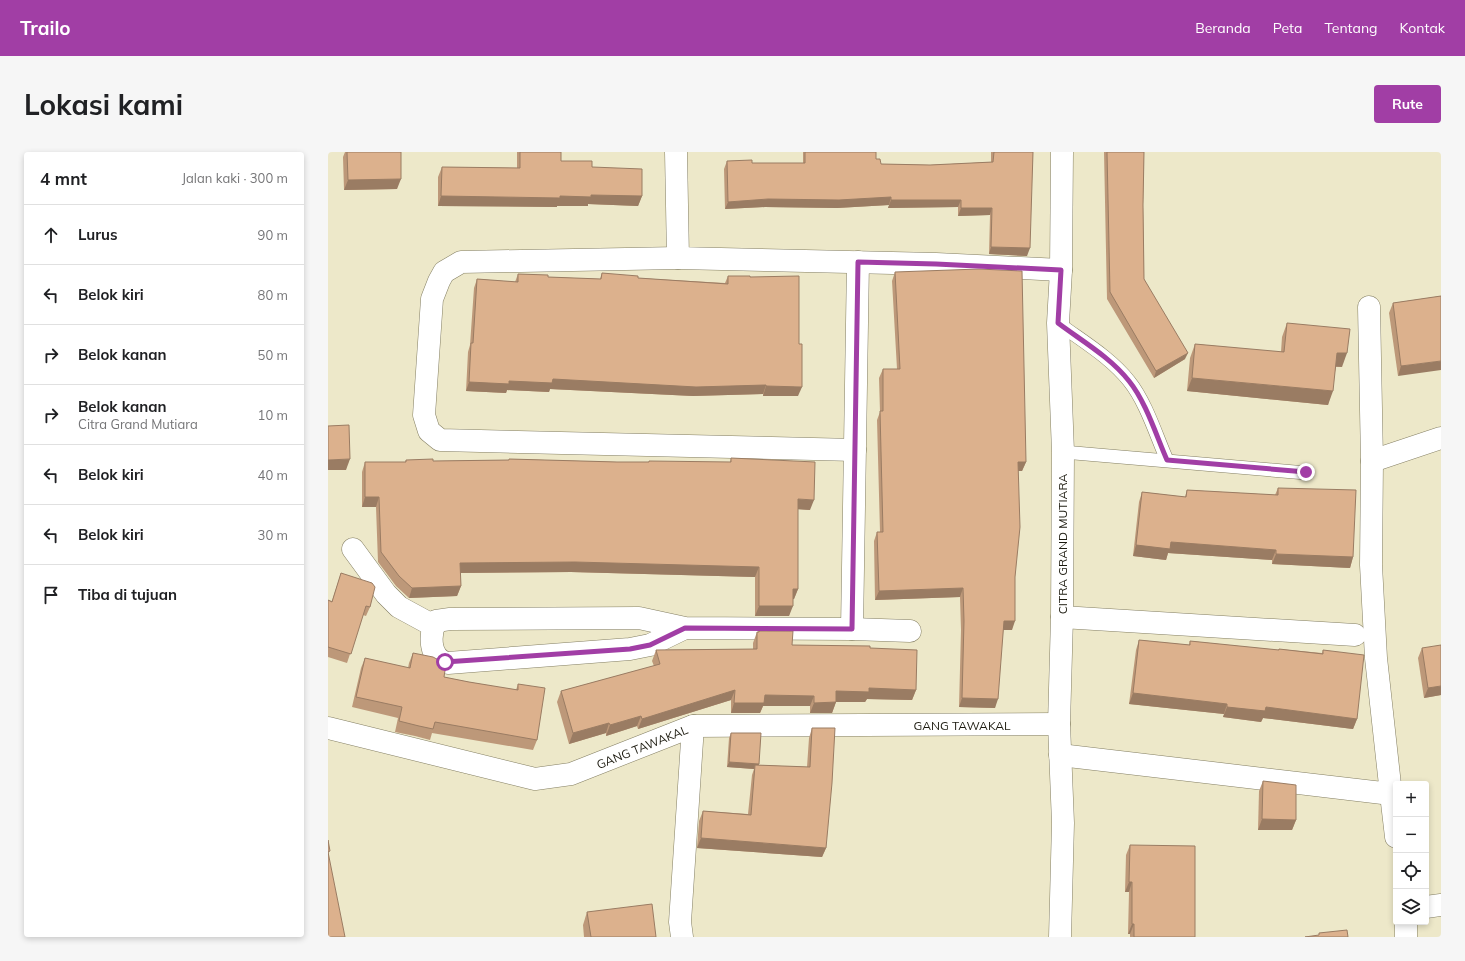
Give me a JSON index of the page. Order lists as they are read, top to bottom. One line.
{"streets":{"street":["CITRA GRAND MUTIARA","GANG TAWAKAL"]},"crossings":[["CITRA GRAND MUTIARA","GANG TAWAKAL"]],"page":{"header":"Trailo","nav":["Beranda","Peta","Tentang","Kontak"],"buttons":"Rute","title":"Lokasi kami","heading":["4 mnt","Jalan kaki · 300 m"],"list":[["Lurus","90 m"],["Belok kiri","80 m"],["Belok kanan","50 m"],["Belok kanan","Citra Grand Mutiara","10 m"],["Belok kiri","40 m"],["Belok kiri","30 m"],"Tiba di tujuan"],"map_buttons":["+","−"]}}
